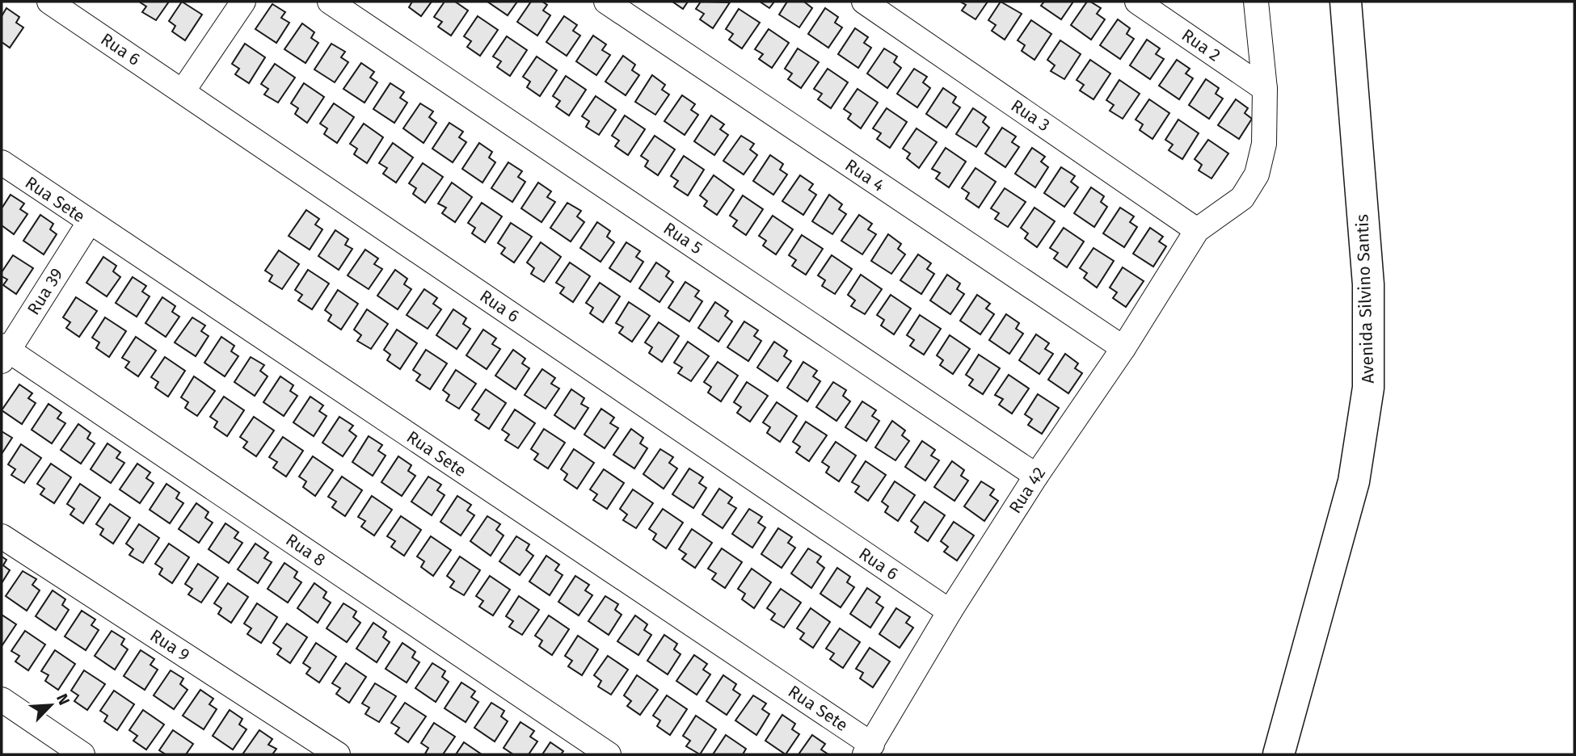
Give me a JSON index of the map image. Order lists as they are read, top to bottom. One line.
{"streets":{"main road":["Avenida Silvino Santis"],"street":["Rua 2","Rua 6","Rua 3","Rua 4","Rua Sete","Rua 5","Rua 39","Rua 42","Rua 8","Rua 9"]},"crossings":[["Rua 6","Rua 42"],["Rua 3","Rua 42"],["Rua 4","Rua 42"],["Rua Sete","Rua 39"],["Rua Sete","Rua 42"],["Rua 5","Rua 42"],["Rua 39","Rua 8"]],"north":"top right"}
